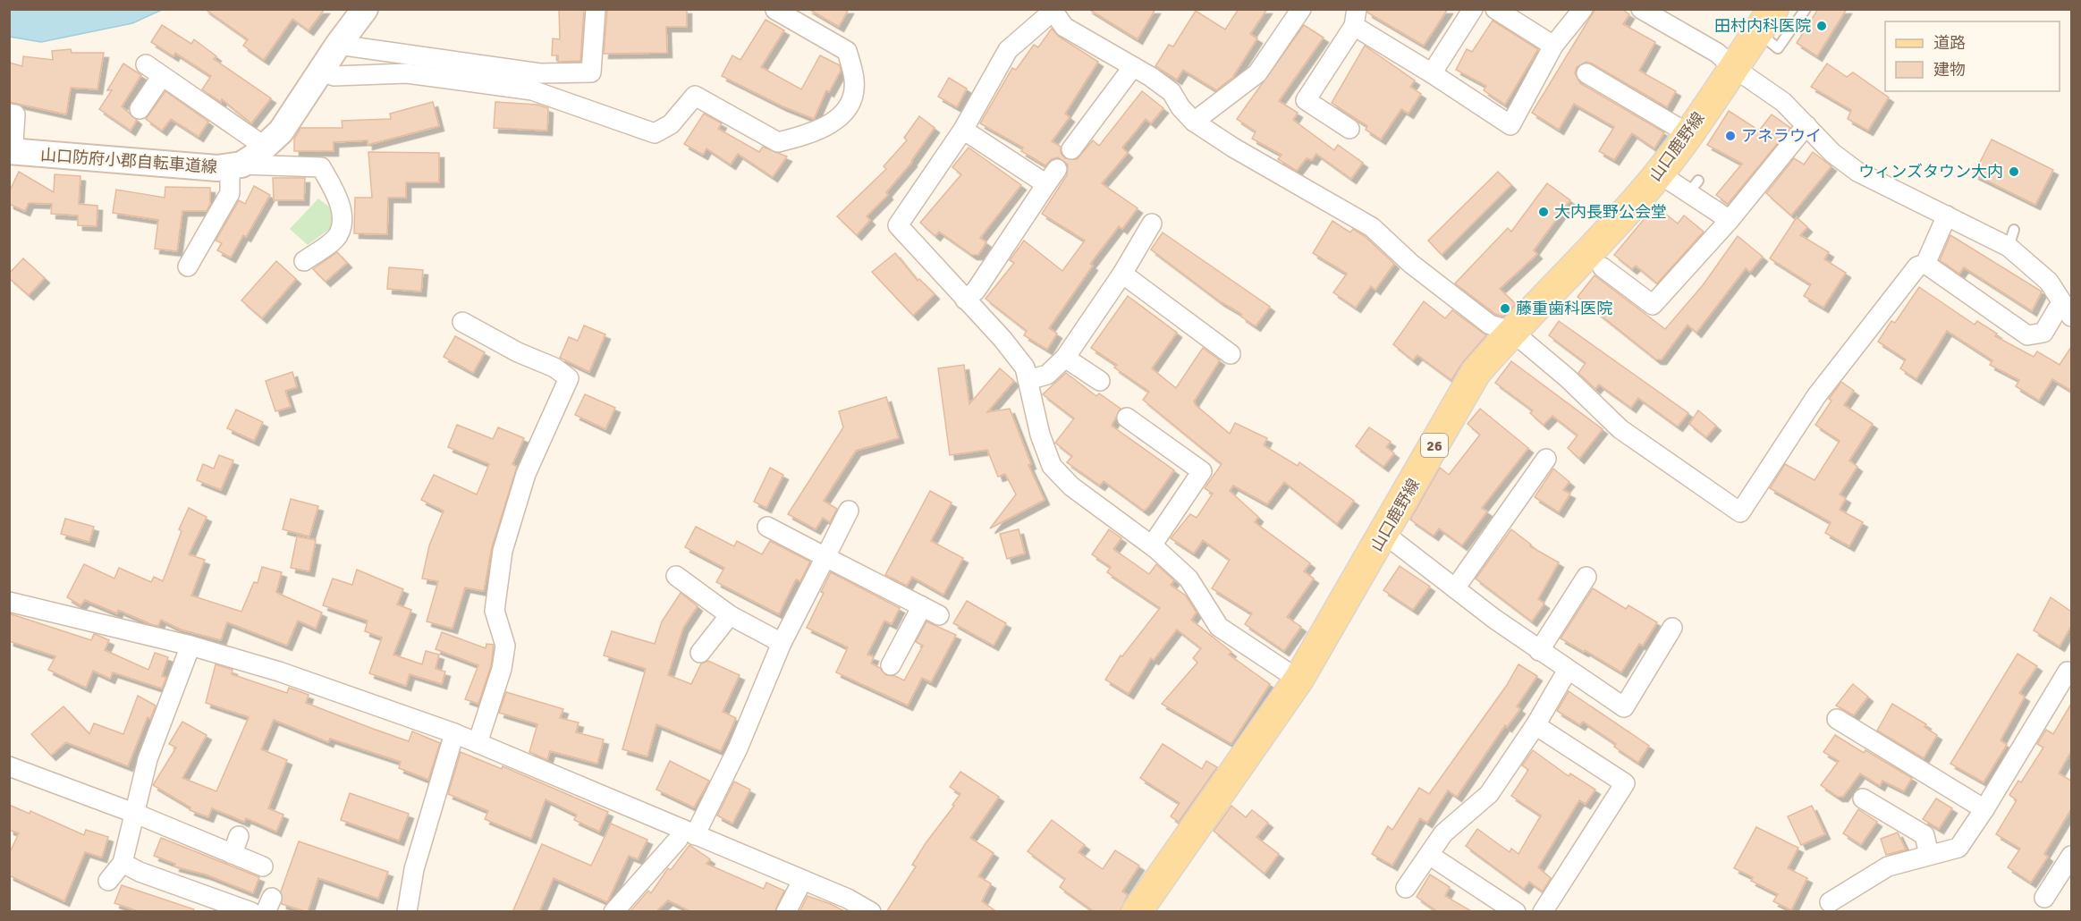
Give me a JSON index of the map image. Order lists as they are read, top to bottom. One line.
{"streets":{"main road":["山口鹿野線","山口防府小郡自転車道線","26"]},"places":["田村内科医院","アネラウイ","ウィンズタウン大内","大内長野公会堂","藤重歯科医院"],"legend":["道路","建物"]}
